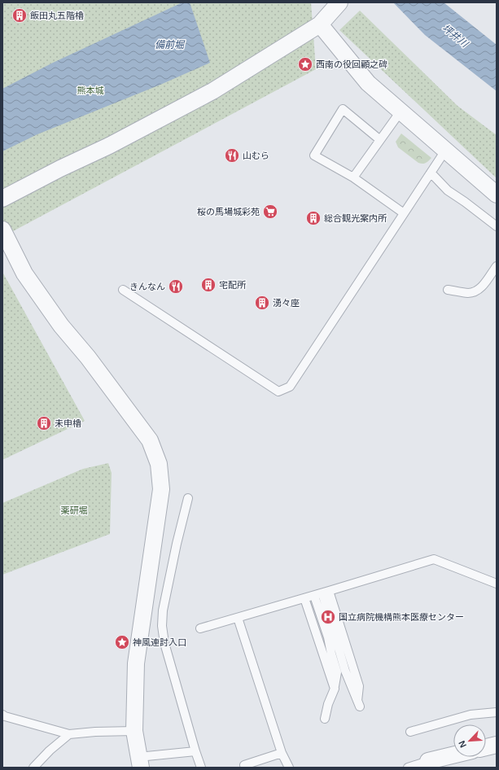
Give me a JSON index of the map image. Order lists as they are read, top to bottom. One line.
{"water":["坪井川","備前堀"],"parks":["熊本城","薬研堀"],"places":{"building":["飯田丸五階櫓","総合観光案内所","宅配所","湧々座","未申櫓"],"place":["西南の役回顧之碑","神風連討入口"],"restaurant":["山むら","きんなん"],"supermarket":["桜の馬場城彩苑"],"hospital":["国立病院機構熊本医療センター"]},"north":"bottom left"}
